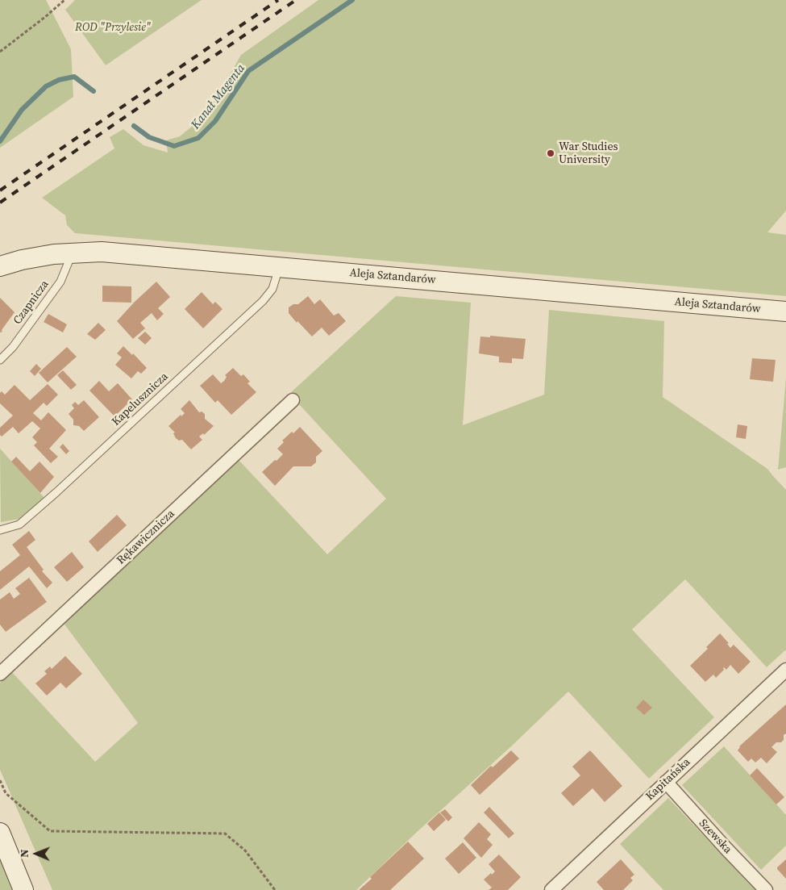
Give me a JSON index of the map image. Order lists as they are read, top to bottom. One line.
{"streets":{"street":["Aleja Sztandarów","Rękawicznicza","Kapitańska","Szewska"],"lane":["Czapnicza","Kapelusznicza"]},"crossings":[["Aleja Sztandarów","Czapnicza"],["Aleja Sztandarów","Kapelusznicza"],["Kapitańska","Szewska"]],"water":["Kanał Magenta"],"parks":["ROD \"Przylesie\""],"places":["War Studies University"],"north":"left"}
